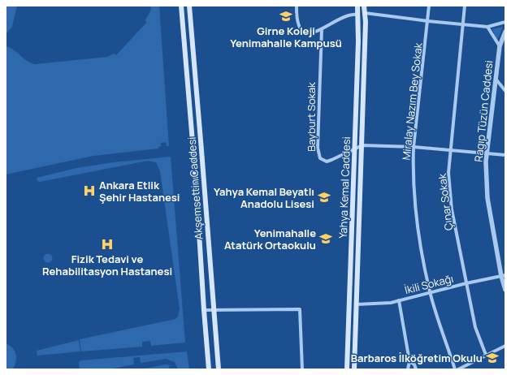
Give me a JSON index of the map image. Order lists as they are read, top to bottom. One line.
{"streets":{"main road":["Yahya Kemal Caddesi","Akşemsettin Caddesi"],"street":["Miralay Nazım Bey Sokak","Ragıp Tüzün Caddesi","Bayburt Sokak","Çınar Sokak","İkili Sokağı"]},"crossings":[["Miralay Nazım Bey Sokak","İkili Sokağı"],["Ragıp Tüzün Caddesi","İkili Sokağı"],["Bayburt Sokak","Yahya Kemal Caddesi"],["Yahya Kemal Caddesi","İkili Sokağı"],["Çınar Sokak","İkili Sokağı"]],"places":{"school or university":["Girne Koleji Yenimahalle Kampusü","Yahya Kemal Beyatlı Anadolu Lisesi","Yenimahalle Atatürk Ortaokulu","Barbaros İlköğretim Okulu"],"hospital":["Ankara Etlik Şehir Hastanesi","Fizik Tedavi ve Rehabilitasyon Hastanesi"]}}
